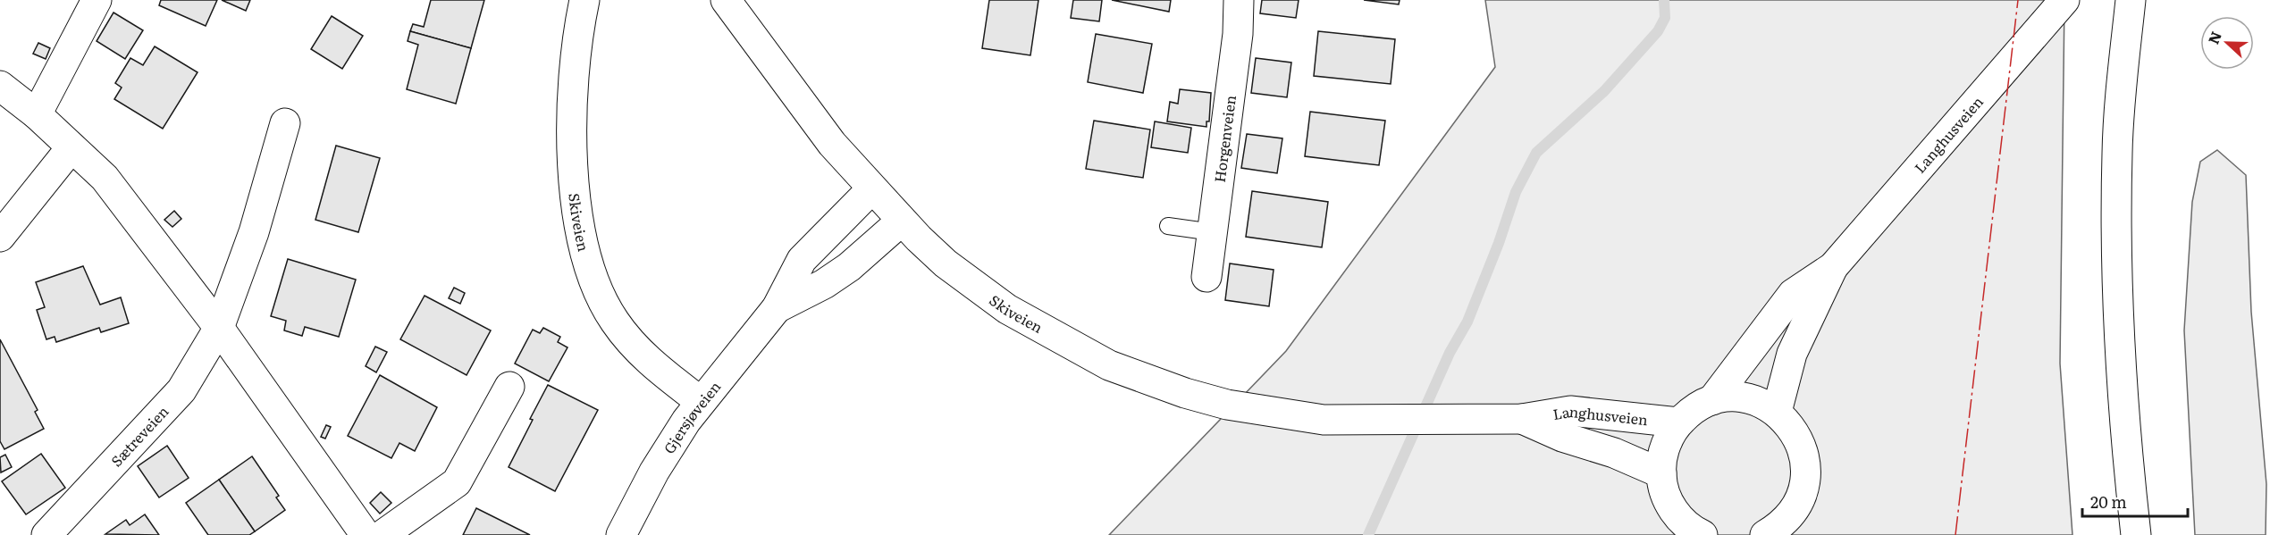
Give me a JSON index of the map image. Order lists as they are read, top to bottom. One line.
{"streets":{"main road":["Langhusveien","Horgenveien","Skiveien","Gjersjøveien","Sætreveien"]},"crossings":[["Langhusveien","Skiveien"],["Skiveien","Gjersjøveien"]],"scale_bar":"20 m","north":"left"}
